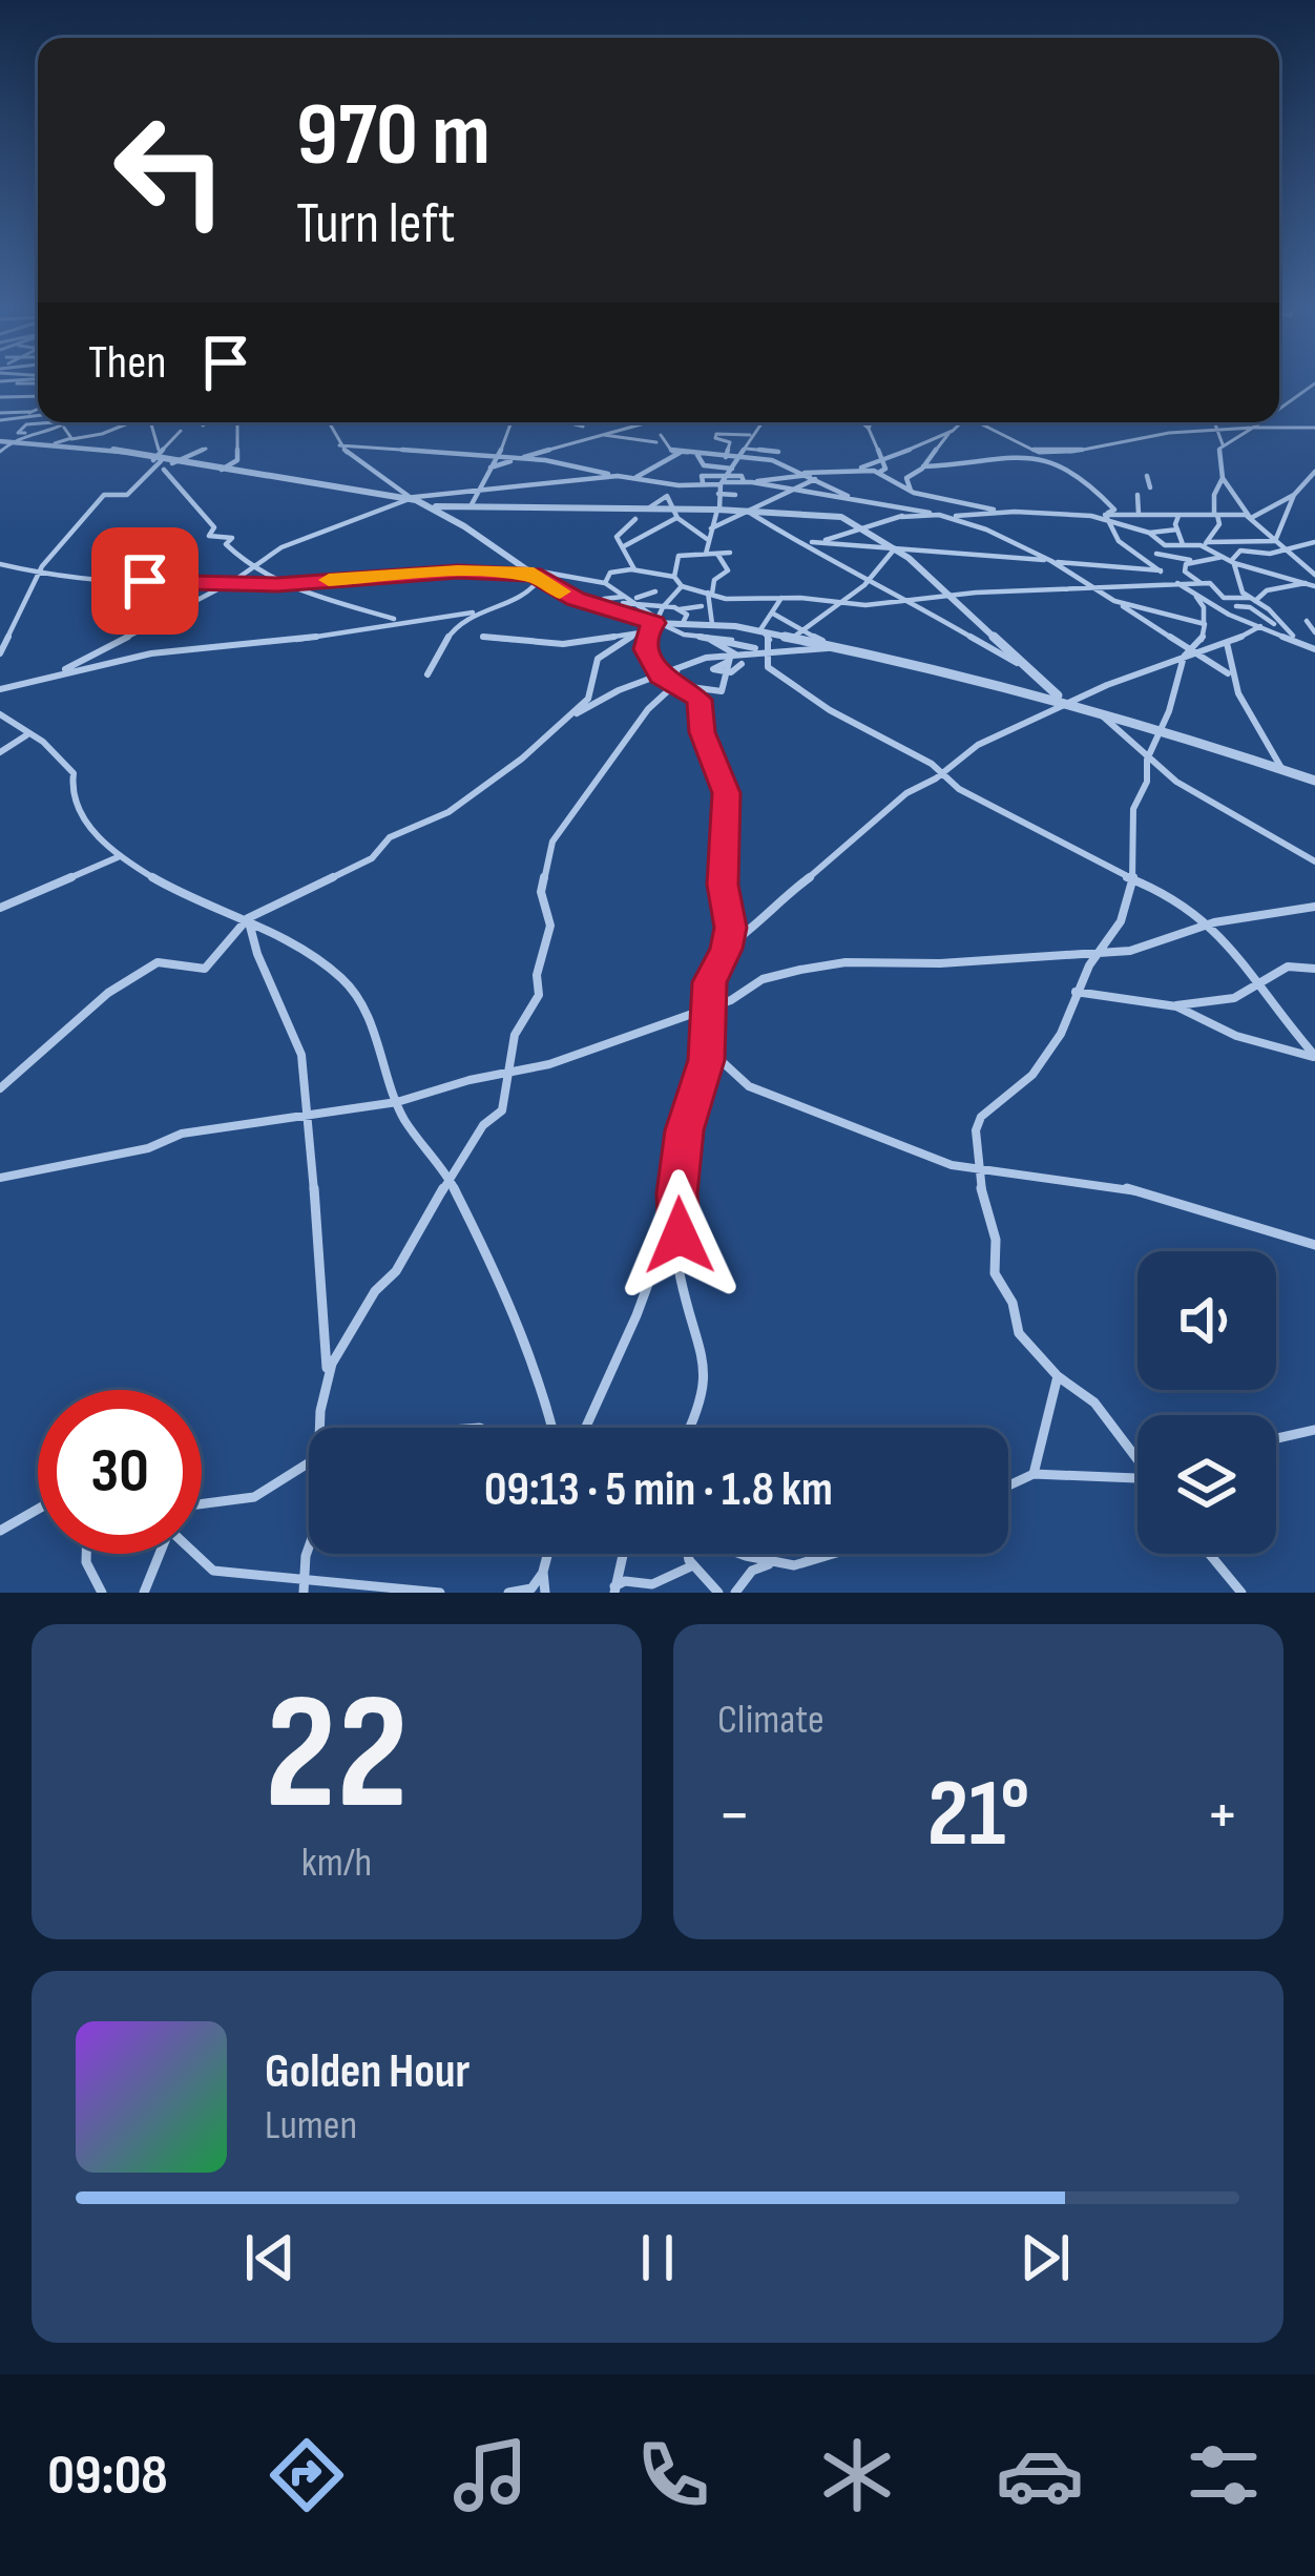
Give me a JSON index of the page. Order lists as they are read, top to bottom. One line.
{"page":{"turn":["970 m","Turn left"],"then":"Then","limit":"30","trip":"09:13 · 5 min · 1.8 km","tile":[["22","km/h"],"Climate"],"heat":["−","21°","+"],"song":["Golden Hour","Lumen"],"tabs":"09:08"}}
